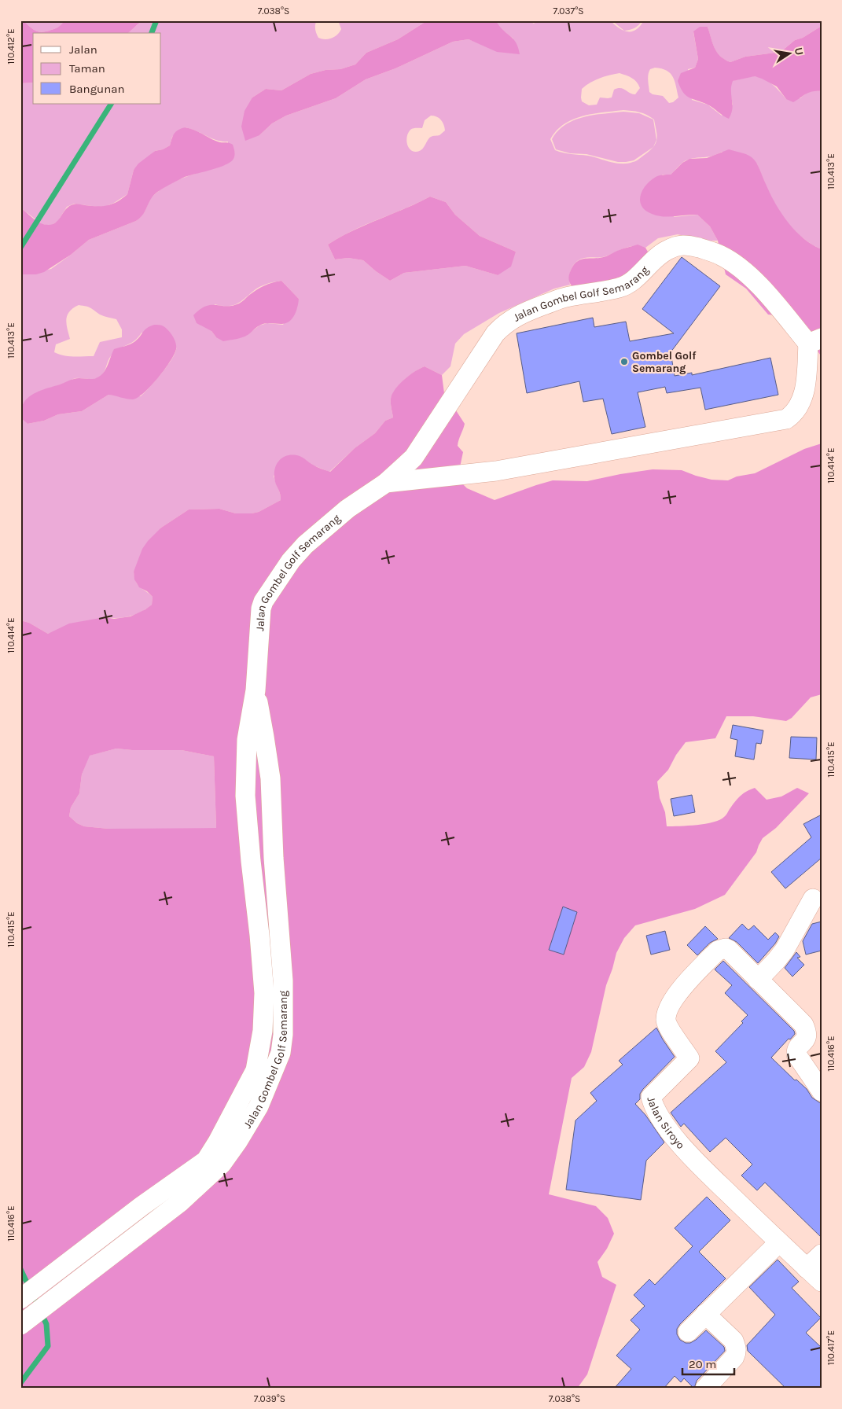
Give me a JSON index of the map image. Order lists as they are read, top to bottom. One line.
{"streets":{"street":["Jalan Gombel Golf Semarang","Jalan Siroyo"]},"places":["Gombel Golf Semarang"],"legend":["Jalan","Taman","Bangunan"],"scale_bar":"20 m","north":"right","coordinates":["7.038°S","7.037°S","110.412°E","110.413°E","110.414°E","110.415°E","110.416°E","110.417°E","7.039°S"]}
